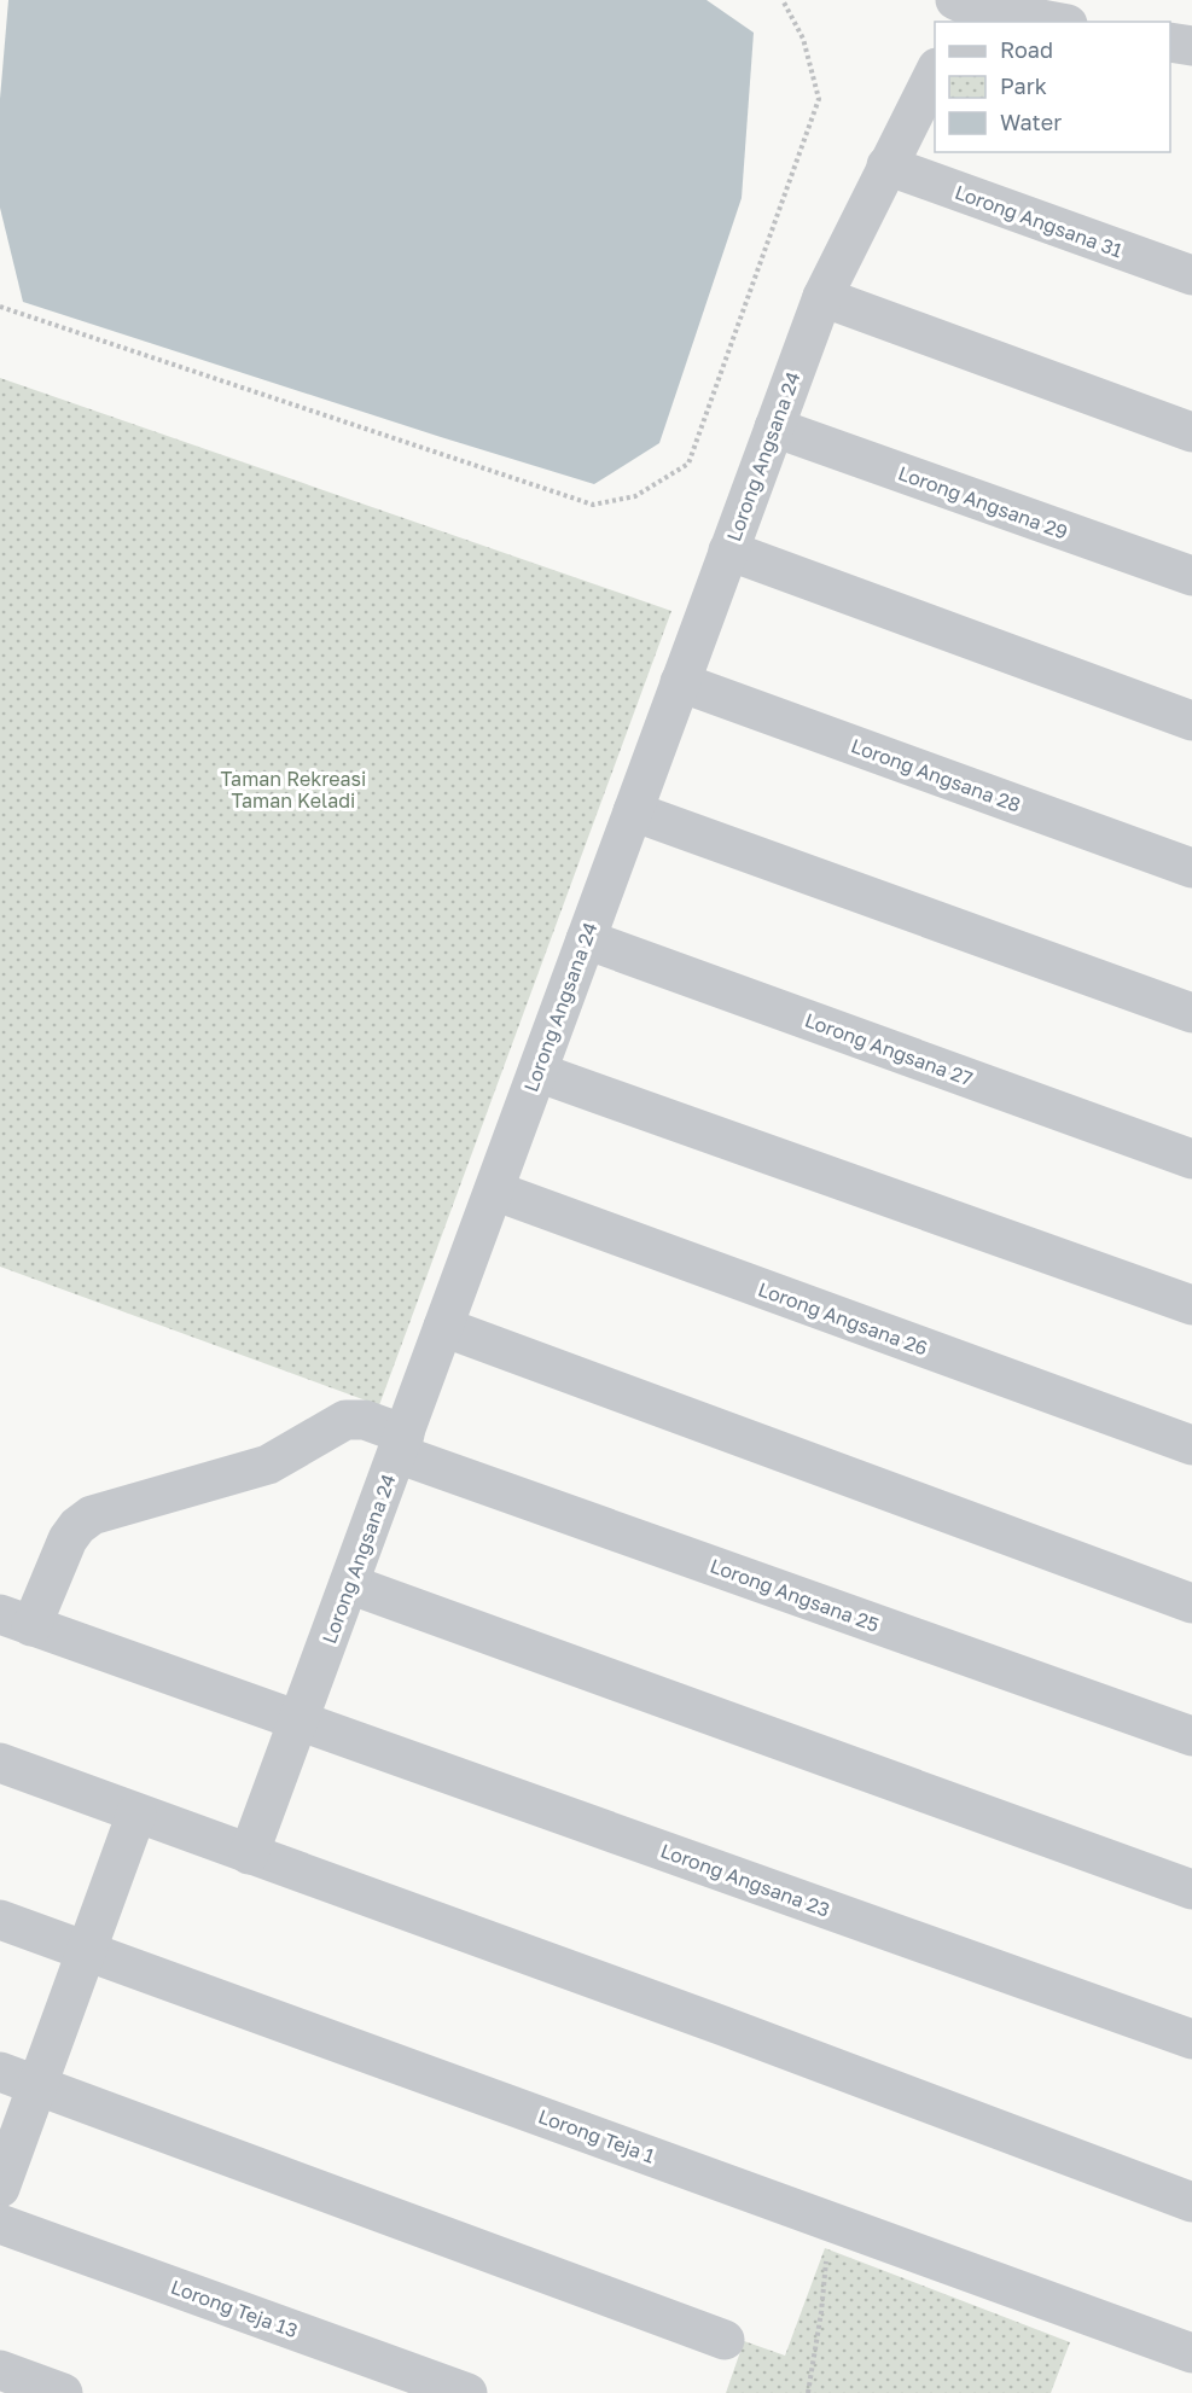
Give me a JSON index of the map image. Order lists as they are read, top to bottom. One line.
{"streets":{"street":["Lorong Angsana 31","Lorong Angsana 24","Lorong Angsana 29","Lorong Angsana 28","Lorong Angsana 27","Lorong Angsana 26","Lorong Angsana 25","Lorong Angsana 23","Lorong Teja 1","Lorong Teja 13"]},"crossings":[["Lorong Angsana 31","Lorong Angsana 24"],["Lorong Angsana 24","Lorong Angsana 29"],["Lorong Angsana 24","Lorong Angsana 28"],["Lorong Angsana 24","Lorong Angsana 27"],["Lorong Angsana 24","Lorong Angsana 26"],["Lorong Angsana 24","Lorong Angsana 25"],["Lorong Angsana 24","Lorong Angsana 23"],["Lorong Angsana 25","Lorong Angsana 23"]],"parks":["Taman Rekreasi Taman Keladi"],"legend":["Road","Park","Water"]}
